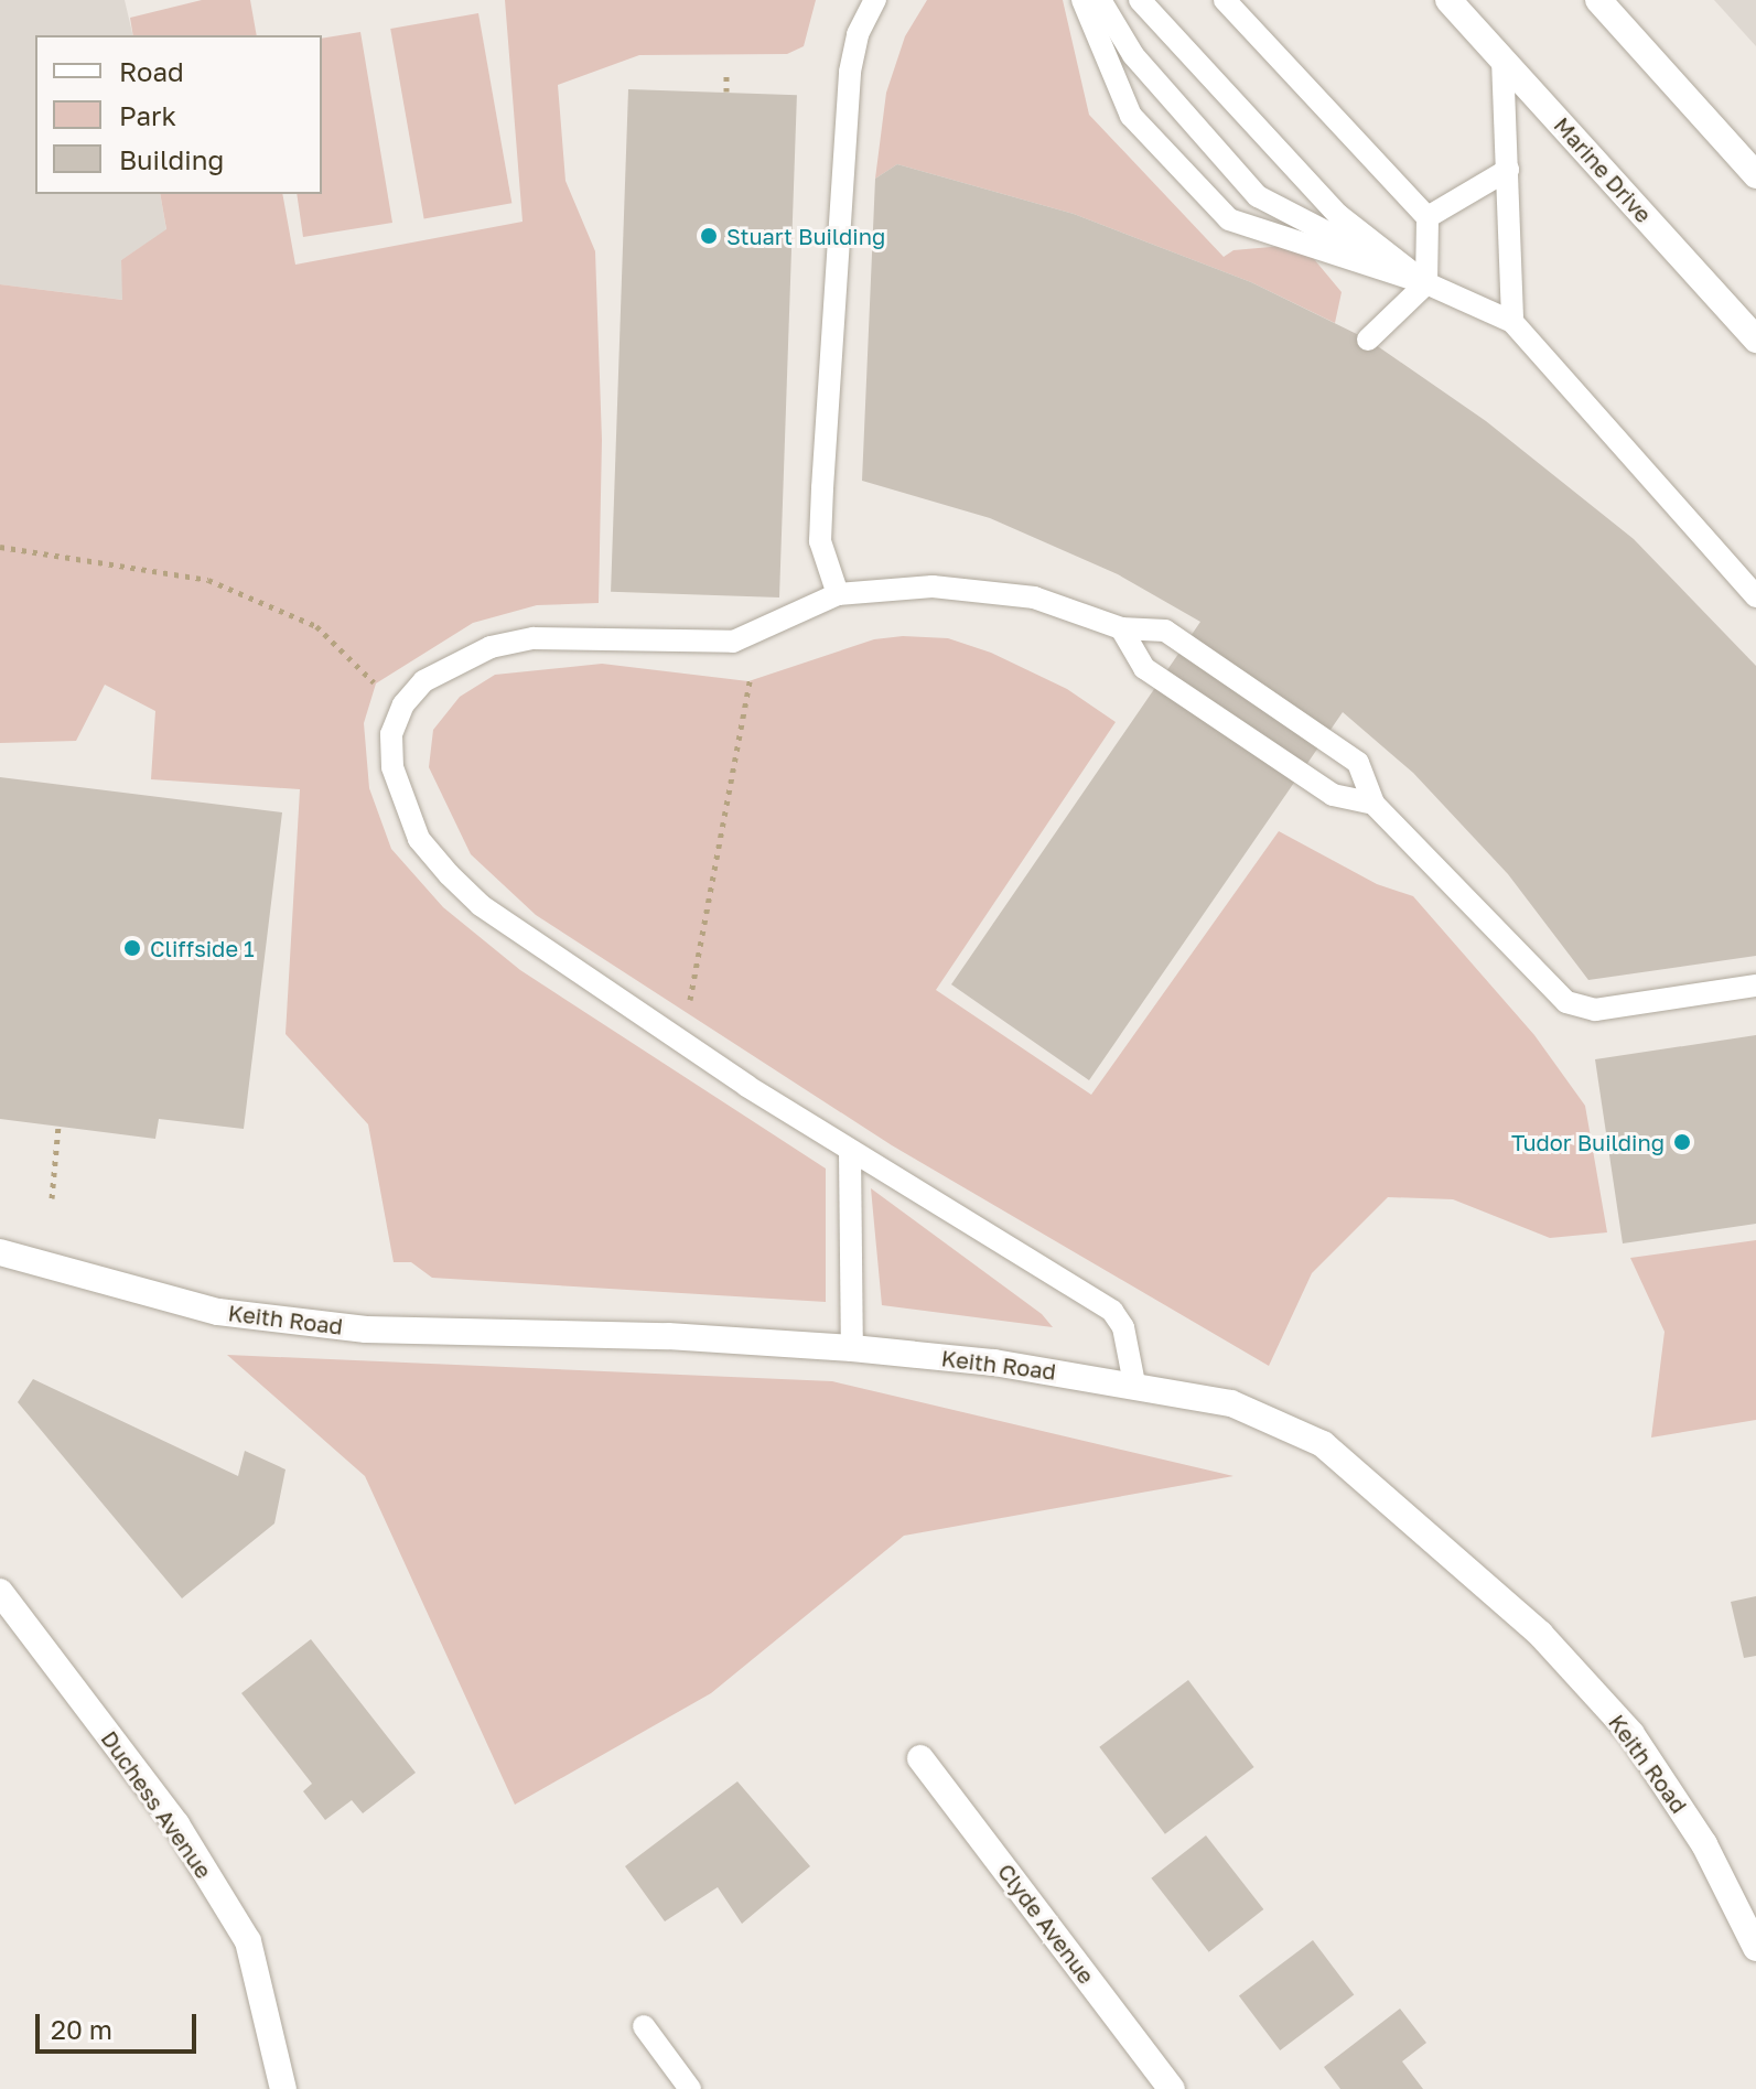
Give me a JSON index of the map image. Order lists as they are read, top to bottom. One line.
{"streets":{"street":["Marine Drive","Keith Road","Duchess Avenue","Clyde Avenue"]},"places":["Stuart Building","Cliffside 1","Tudor Building"],"legend":["Road","Park","Building"],"scale_bar":"20 m"}
